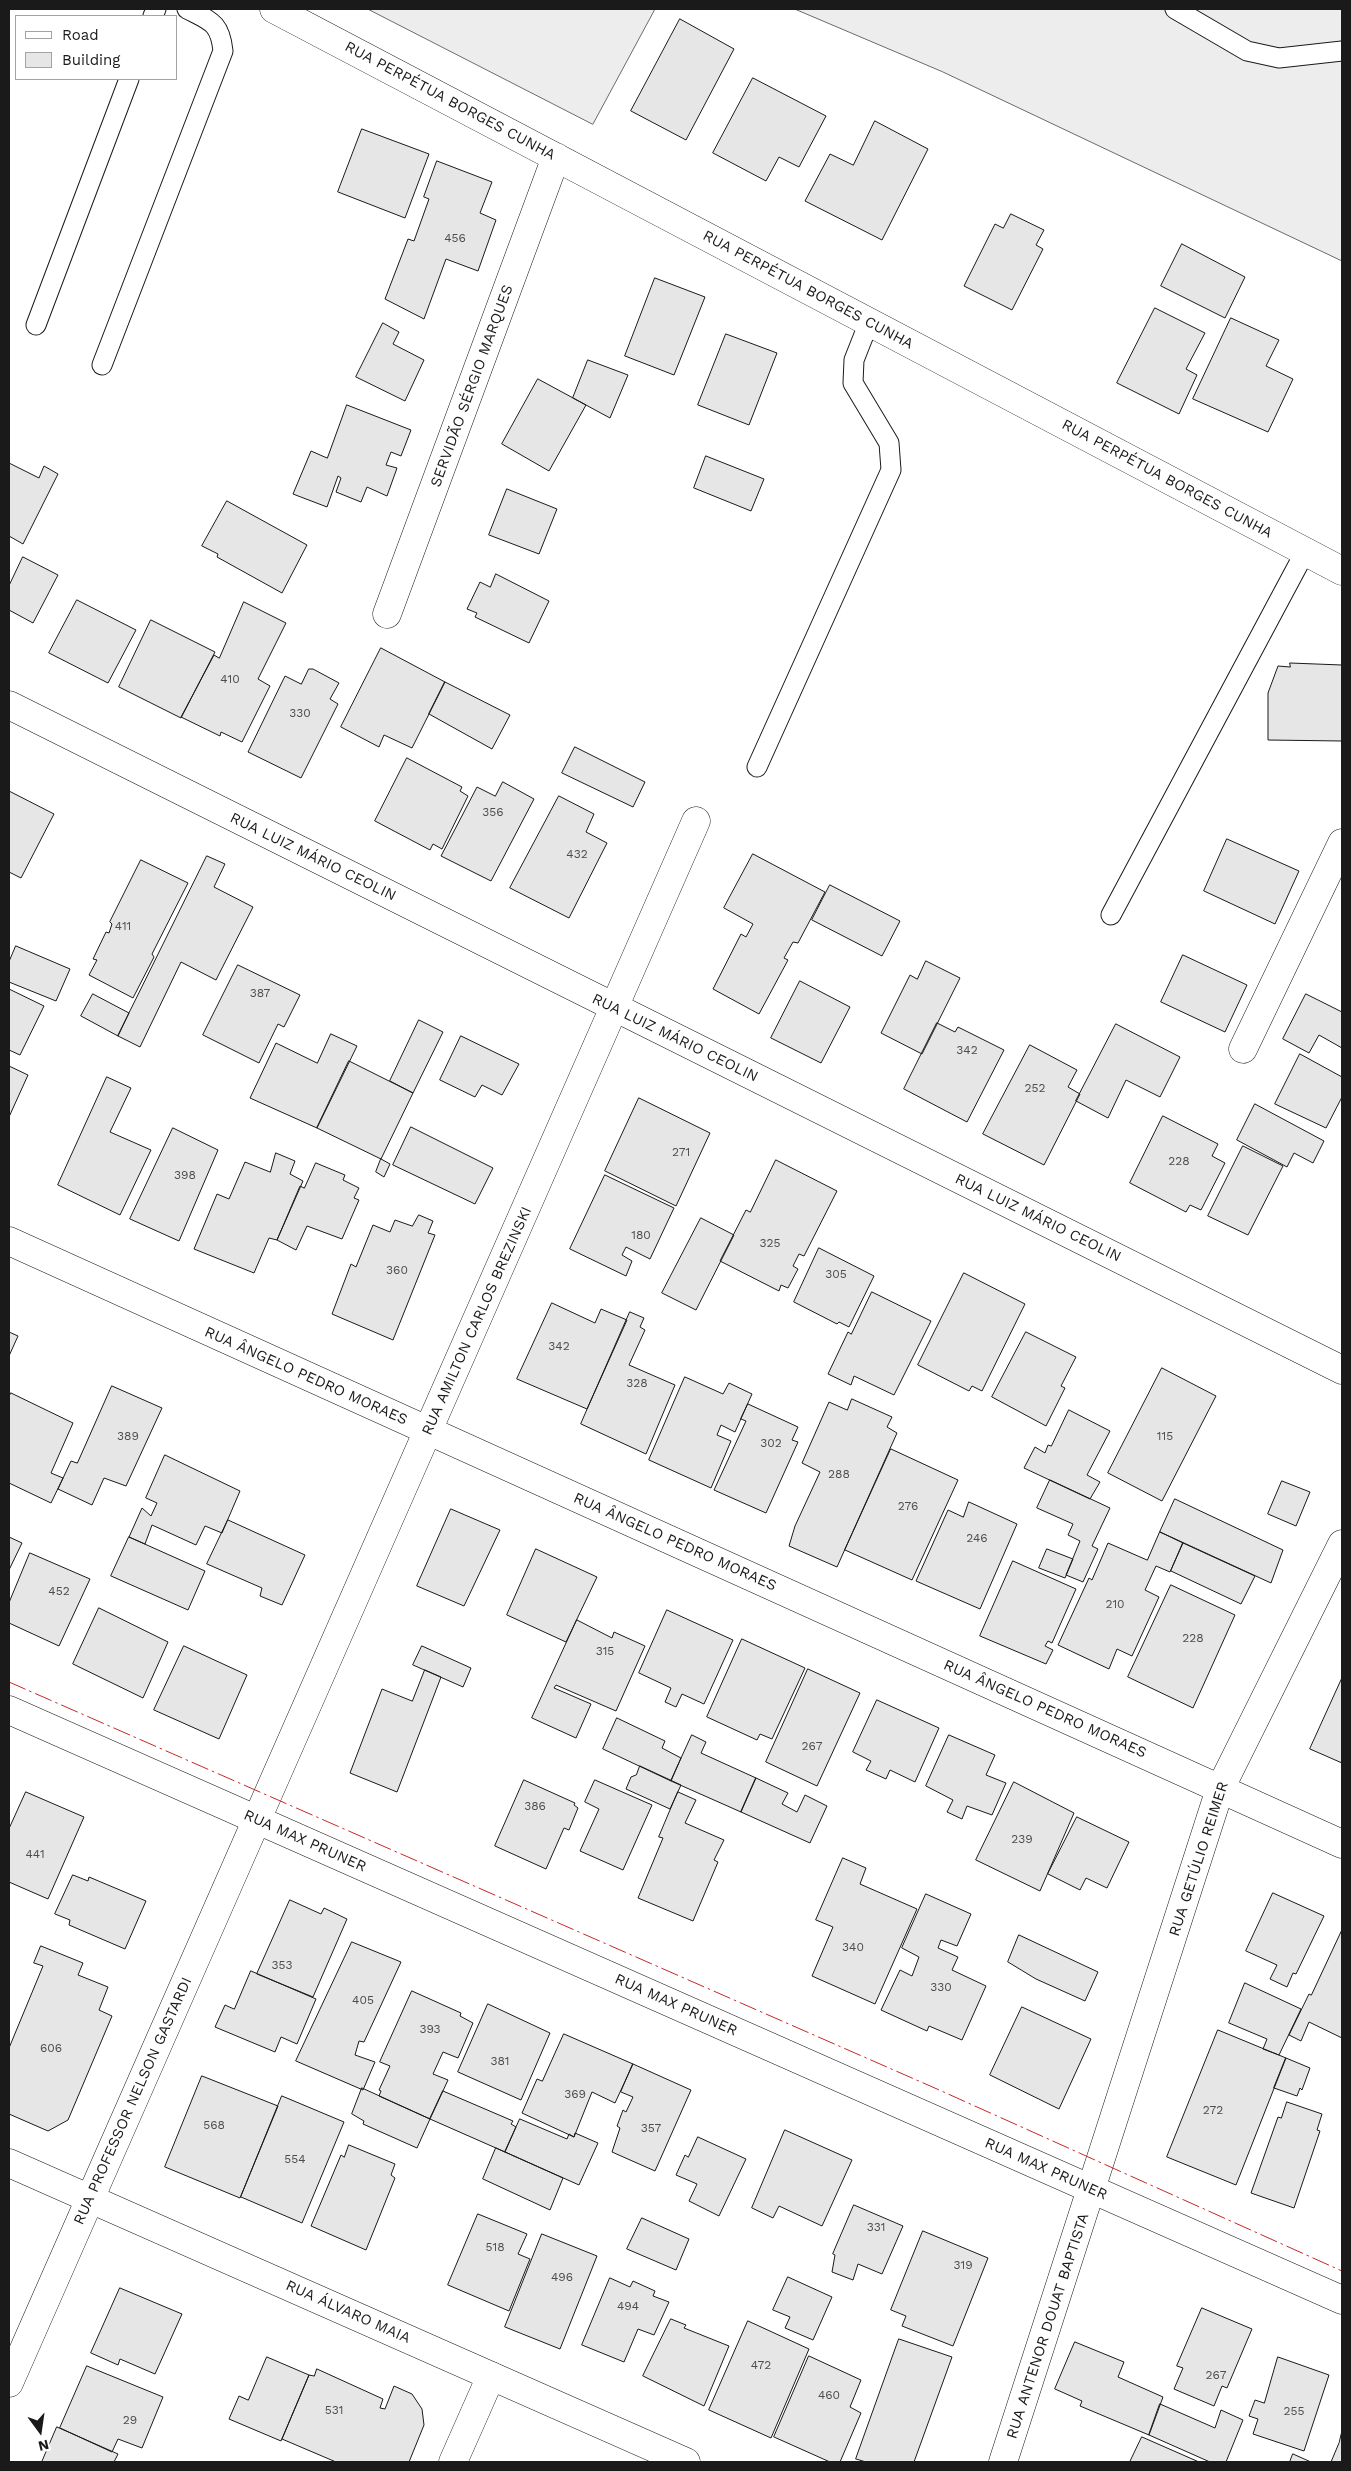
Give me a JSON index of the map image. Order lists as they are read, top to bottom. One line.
{"streets":{"street":["RUA PERPÉTUA BORGES CUNHA","SERVIDÃO SÉRGIO MARQUES","RUA LUIZ MÁRIO CEOLIN","RUA AMILTON CARLOS BREZINSKI","RUA ÂNGELO PEDRO MORAES","RUA MAX PRUNER","RUA GETÚLIO REIMER","RUA PROFESSOR NELSON GASTARDI","RUA ÁLVARO MAIA","RUA ANTENOR DOUAT BAPTISTA"]},"crossings":[["RUA PERPÉTUA BORGES CUNHA","SERVIDÃO SÉRGIO MARQUES"],["RUA LUIZ MÁRIO CEOLIN","RUA AMILTON CARLOS BREZINSKI"],["RUA AMILTON CARLOS BREZINSKI","RUA ÂNGELO PEDRO MORAES"],["RUA AMILTON CARLOS BREZINSKI","RUA MAX PRUNER"],["RUA AMILTON CARLOS BREZINSKI","RUA PROFESSOR NELSON GASTARDI"],["RUA ÂNGELO PEDRO MORAES","RUA GETÚLIO REIMER"],["RUA MAX PRUNER","RUA GETÚLIO REIMER"],["RUA MAX PRUNER","RUA PROFESSOR NELSON GASTARDI"],["RUA MAX PRUNER","RUA ANTENOR DOUAT BAPTISTA"],["RUA GETÚLIO REIMER","RUA ANTENOR DOUAT BAPTISTA"],["RUA PROFESSOR NELSON GASTARDI","RUA ÁLVARO MAIA"]],"house_numbers":["456","410","330","356","432","411","387","342","252","271","228","398","180","325","360","305","342","328","389","115","302","288","276","246","452","210","228","315","267","386","239","441","340","353","330","405","393","606","381","369","272","568","357","554","331","518","319","496","494","472","267","460","531","255","29"],"legend":["Road","Building"],"north":"bottom"}
